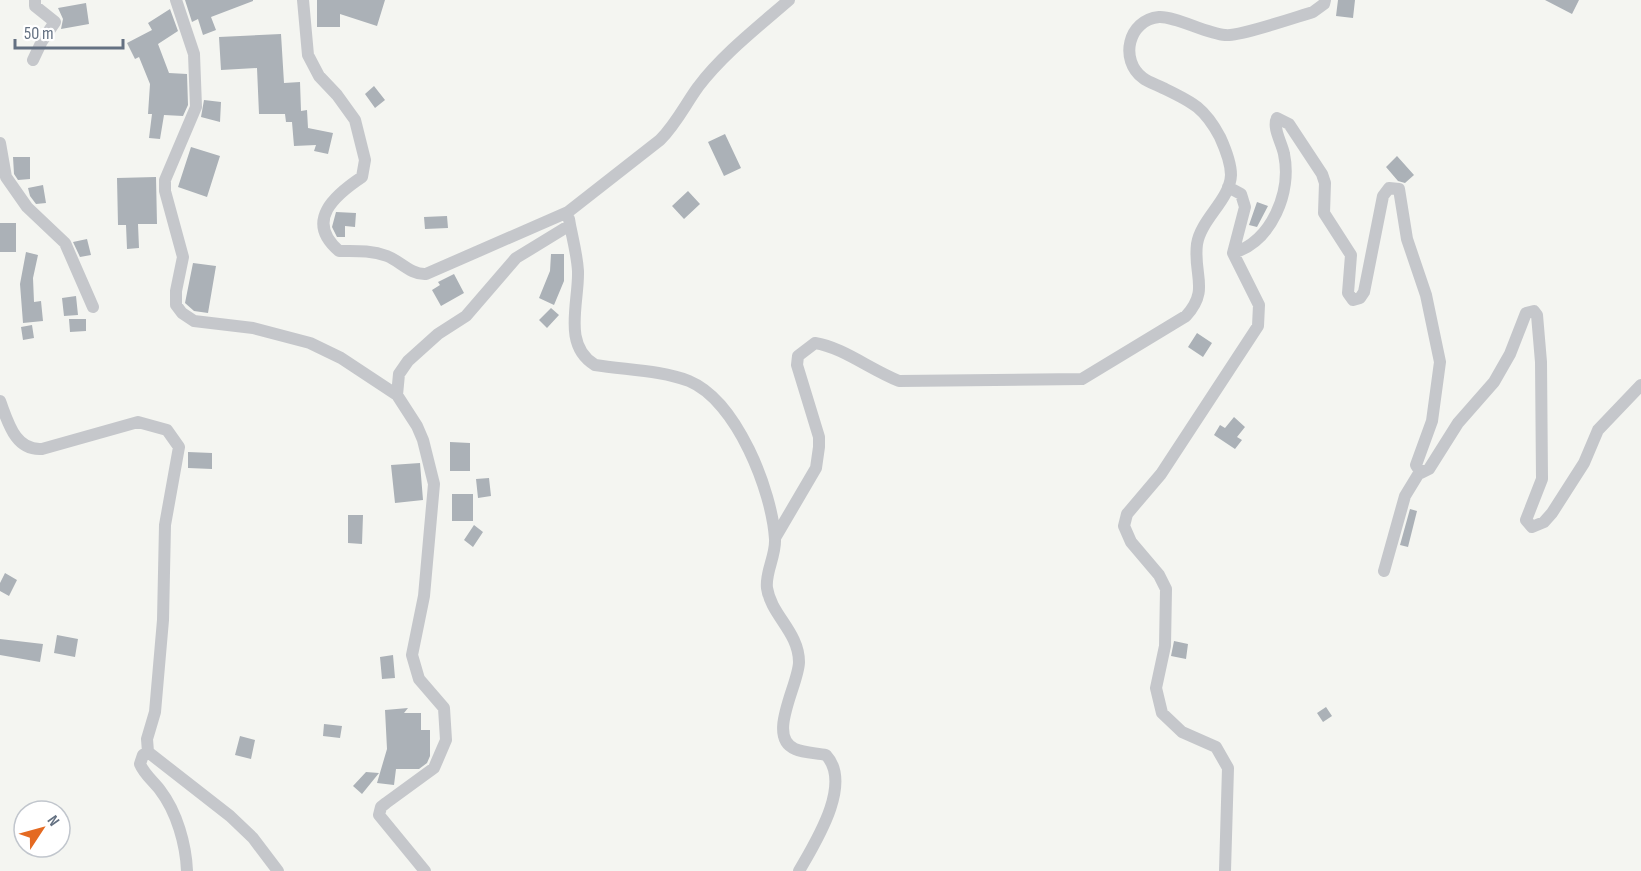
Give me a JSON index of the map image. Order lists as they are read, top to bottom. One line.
{"scale_bar":"50 m","north":"top right"}
